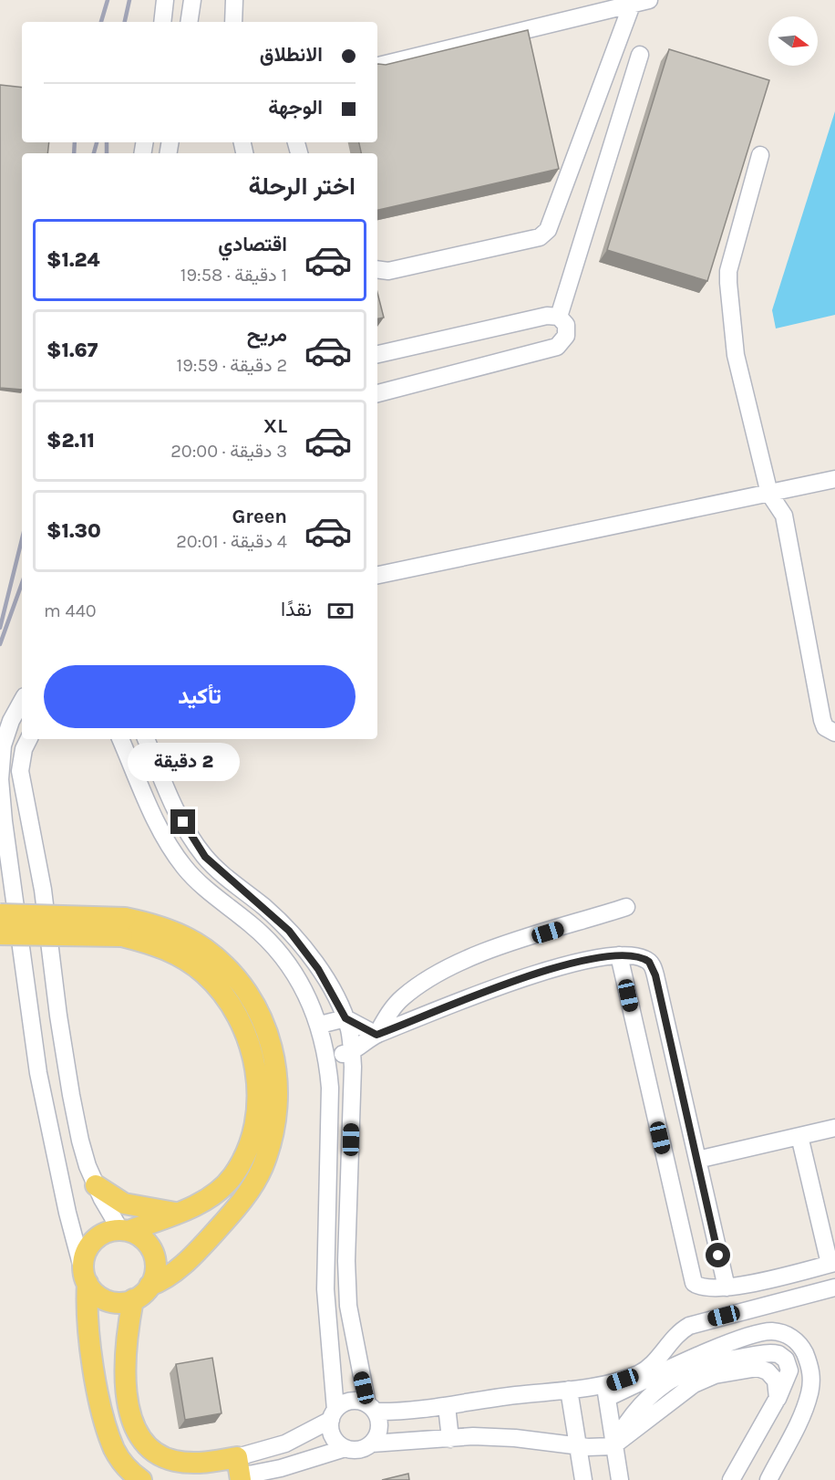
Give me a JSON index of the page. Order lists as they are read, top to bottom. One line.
{"north":"right","page":{"banner":["الانطلاق","الوجهة"],"heading":"اختر الرحلة","list":[{"name":"اقتصادي","note":"1 دقيقة · 19:58","value":"$1.24"},{"name":"مريح","note":"2 دقيقة · 19:59","value":"$1.67"},{"name":"XL","note":"3 دقيقة · 20:00","value":"$2.11"},{"name":"Green","note":"4 دقيقة · 20:01","value":"$1.30"}],"pay":["نقدًا","440 m"],"buttons":"تأكيد","bubble":"2 دقيقة"}}
